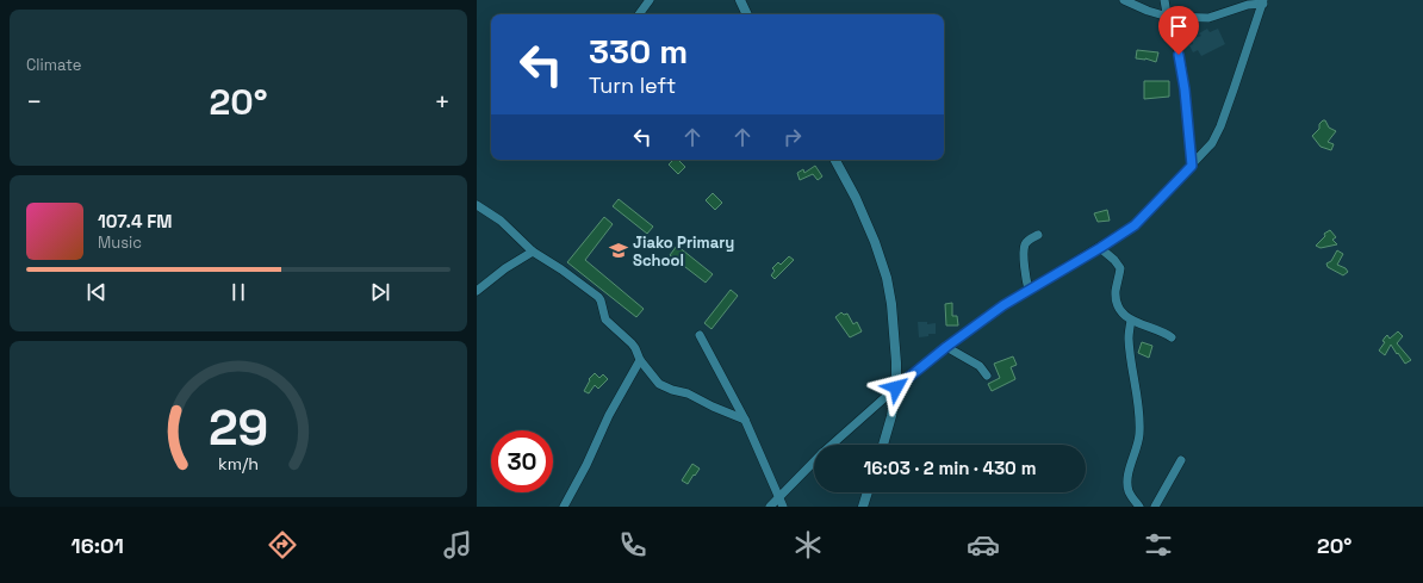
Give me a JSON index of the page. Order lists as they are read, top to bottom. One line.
{"places":{"school or university":["Jiako Primary School"]},"page":{"tile":"Climate","turn":["330 m","Turn left"],"heat":["−","20°","+"],"song":["107.4 FM","Music"],"limit":"30","trip":"16:03 · 2 min · 430 m","tabs":["16:01","20°"],"gauge":["29","km/h"]}}
